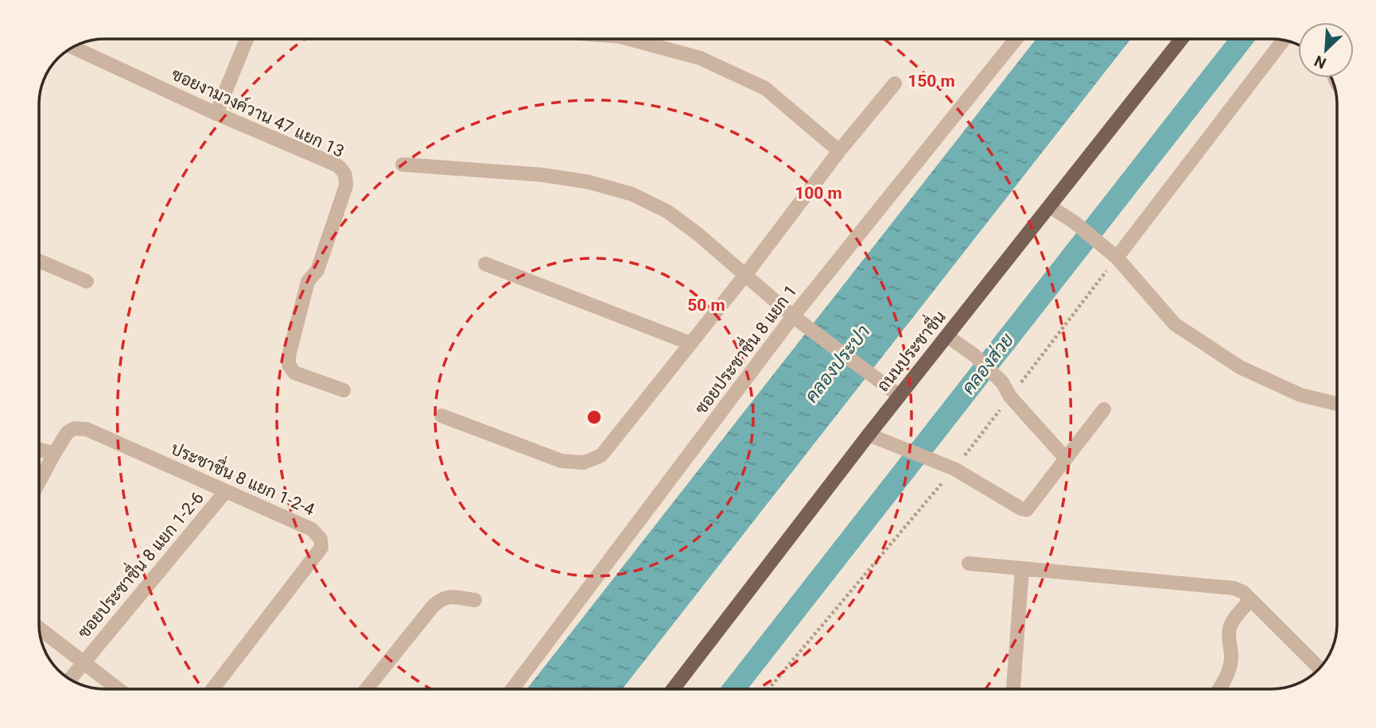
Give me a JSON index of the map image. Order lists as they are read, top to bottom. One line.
{"streets":{"main road":["ถนนประชาชื่น"],"street":["ซอยงามวงค์วาน 47 แยก 13","ซอยประชาชื่น 8 แยก 1","ประชาชื่น 8 แยก 1-2-4","ซอยประชาชื่น 8 แยก 1-2-6"]},"crossings":[["ประชาชื่น 8 แยก 1-2-4","ซอยประชาชื่น 8 แยก 1-2-6"]],"water":["คลองประปา","คลองส่วย"],"north":"bottom left","rings":["150 m","100 m","50 m"]}
